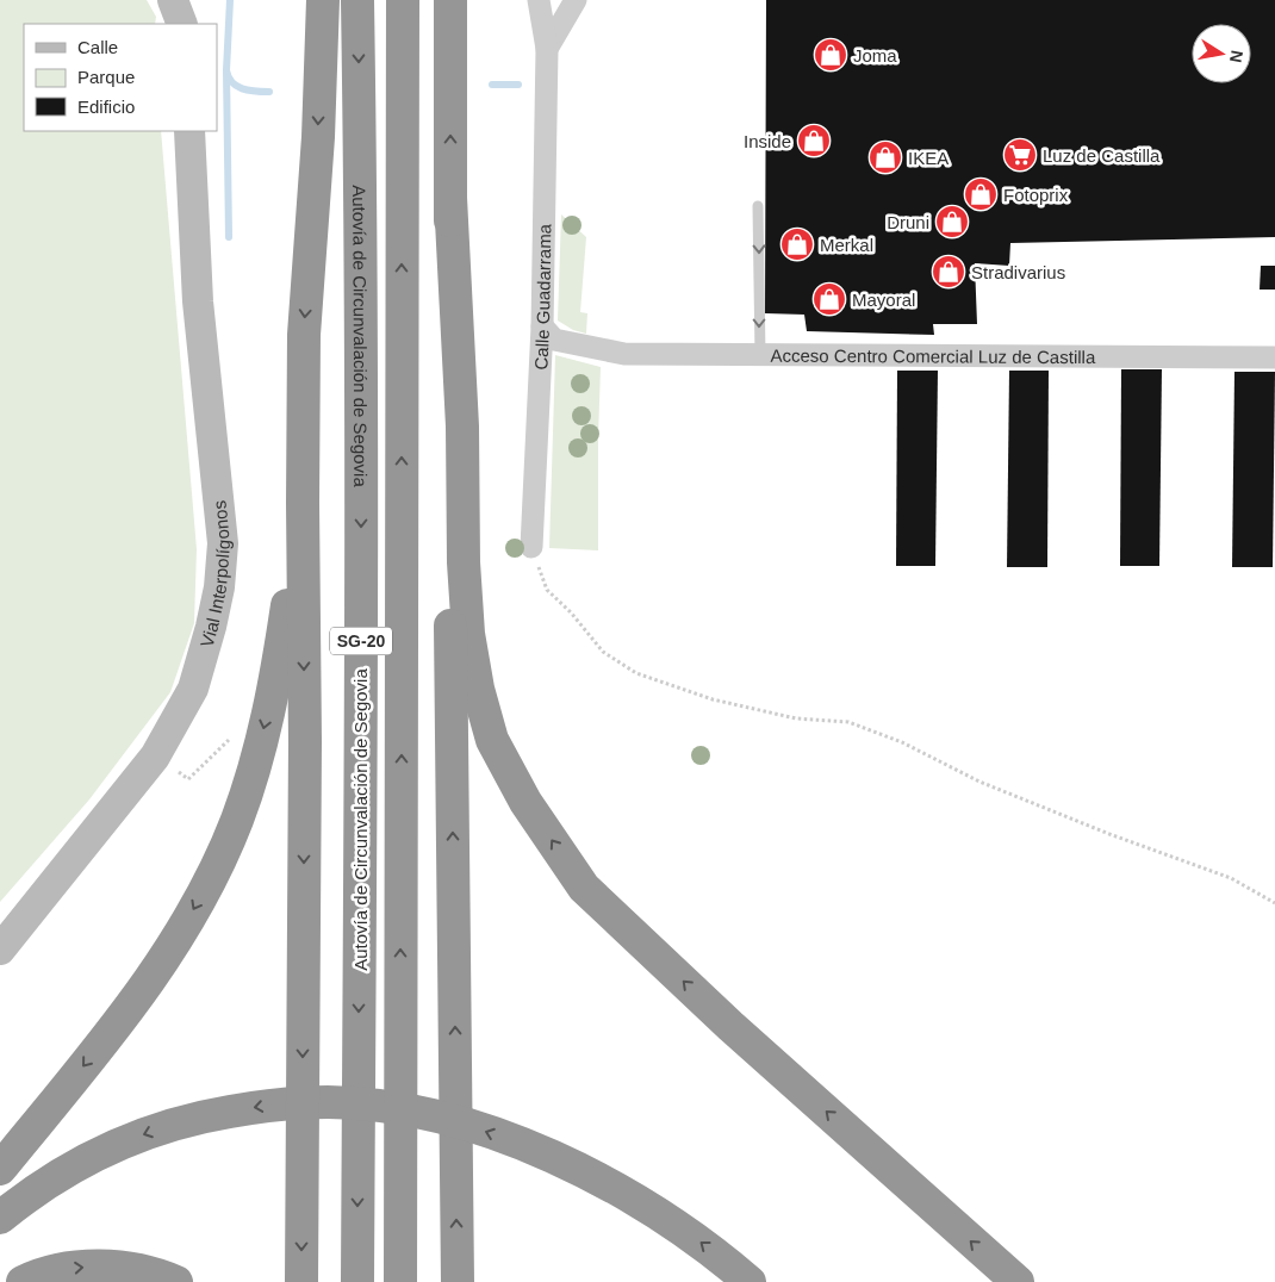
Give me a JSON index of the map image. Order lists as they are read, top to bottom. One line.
{"streets":{"highway":["Autovía de Circunvalación de Segovia","SG-20"],"main road":["Vial Interpolígonos"],"street":["Calle Guadarrama","Acceso Centro Comercial Luz de Castilla"]},"crossings":[["Calle Guadarrama","Acceso Centro Comercial Luz de Castilla"]],"places":{"shop":["Joma","Inside","IKEA","Fotoprix","Druni","Merkal","Stradivarius","Mayoral"],"supermarket":["Luz de Castilla"]},"legend":["Calle","Parque","Edificio"],"north":"right"}
